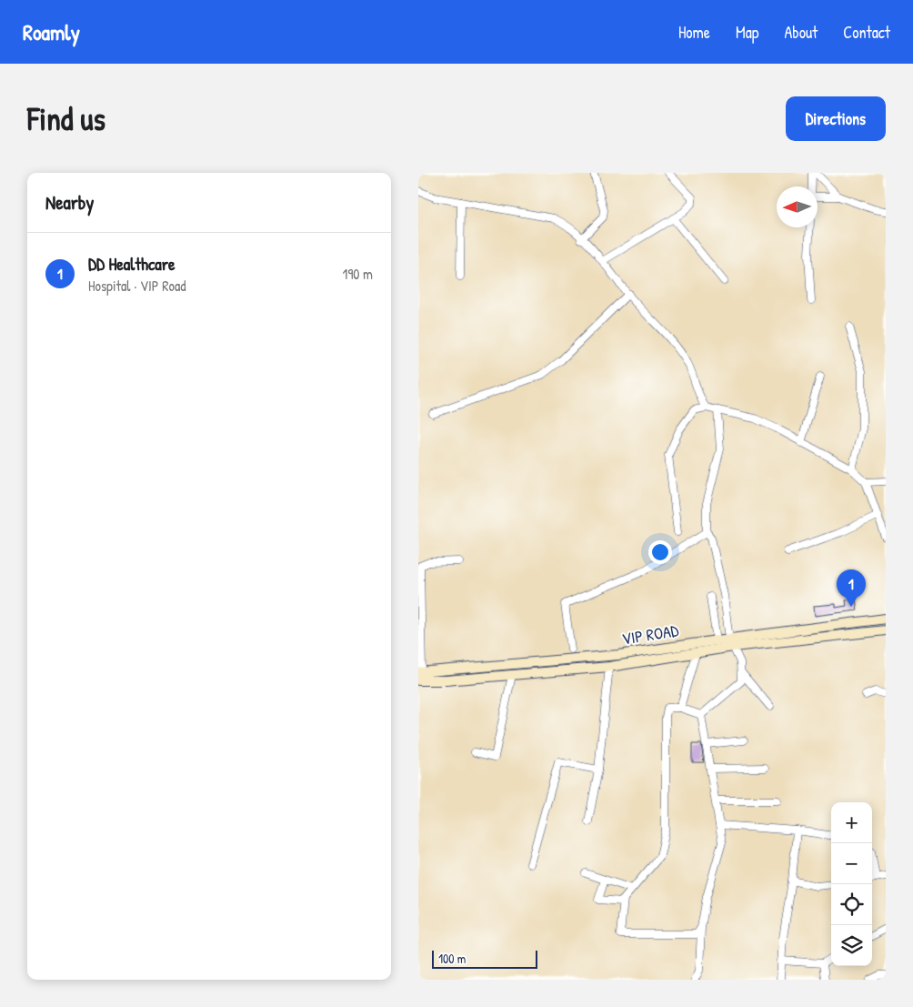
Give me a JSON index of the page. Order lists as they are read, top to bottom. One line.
{"streets":{"main road":["VIP ROAD"]},"scale_bar":"100 m","north":"left","page":{"header":"Roamly","nav":["Home","Map","About","Contact"],"buttons":"Directions","title":"Find us","heading":"Nearby","list":[{"mark":"1","name":"DD Healthcare","note":"Hospital · VIP Road","value":"190 m"}],"pins":"1","map_buttons":["+","−"],"scale":"100 m"}}
